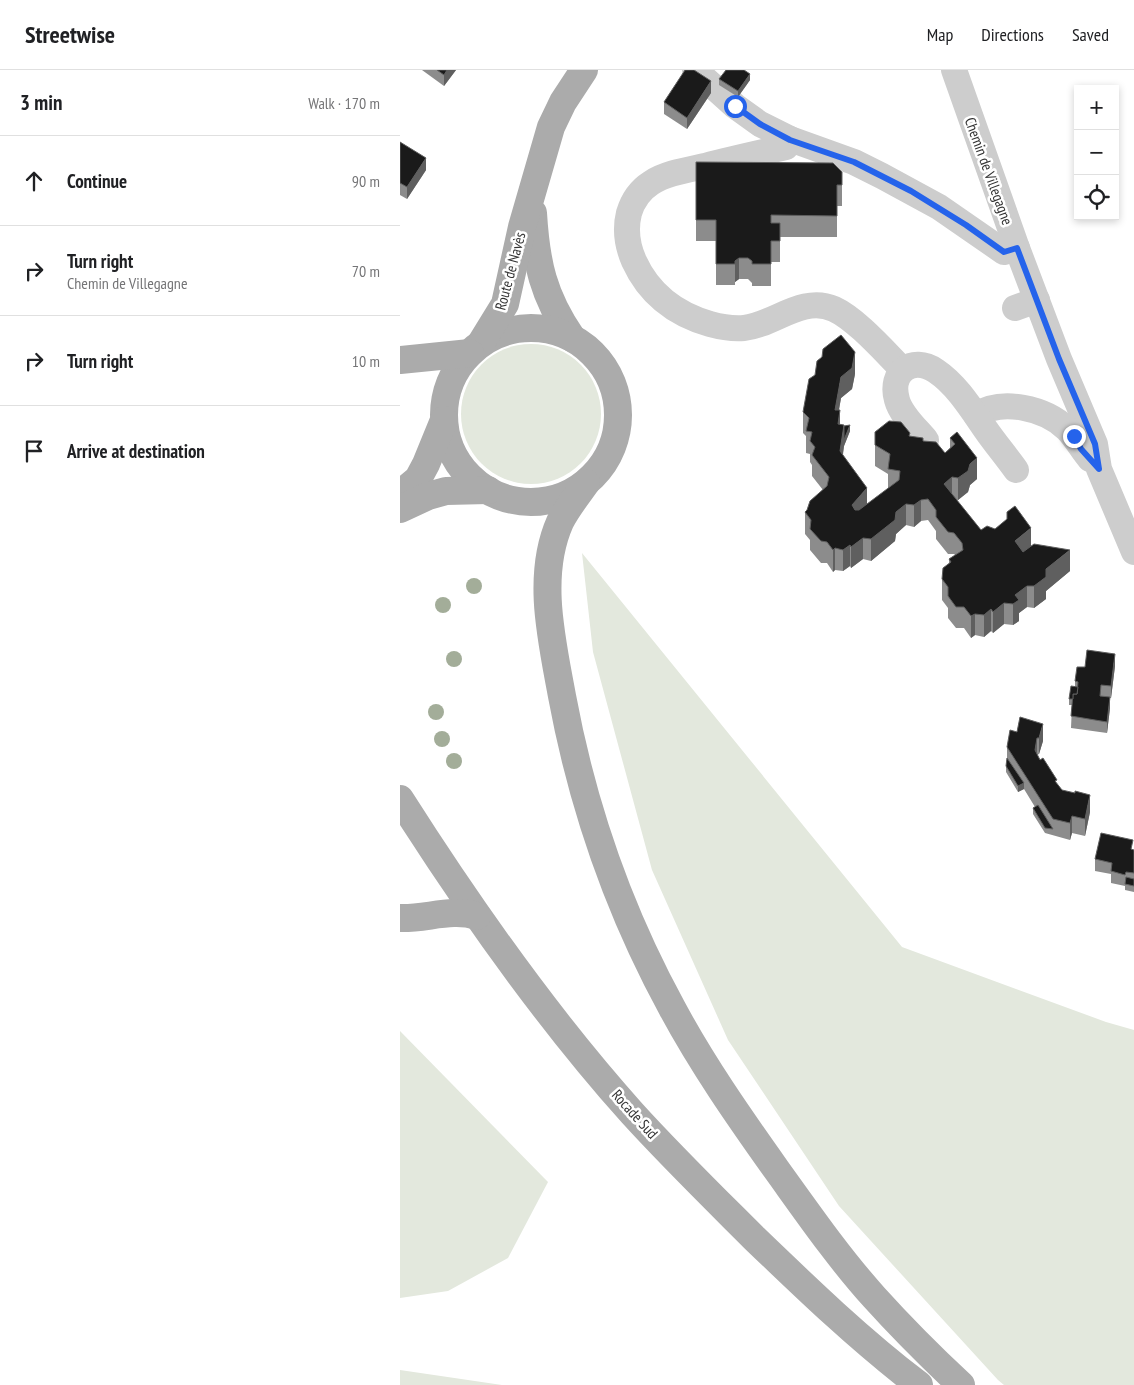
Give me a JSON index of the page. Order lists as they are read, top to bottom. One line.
{"streets":{"main road":["Route de Navès","Rocade Sud"],"street":["Chemin de Villegagne"]},"page":{"header":"Streetwise","nav":["Map","Directions","Saved"],"heading":["3 min","Walk · 170 m"],"map_buttons":["+","−"],"list":[["Continue","90 m"],["Turn right","Chemin de Villegagne","70 m"],["Turn right","10 m"],"Arrive at destination"]}}
